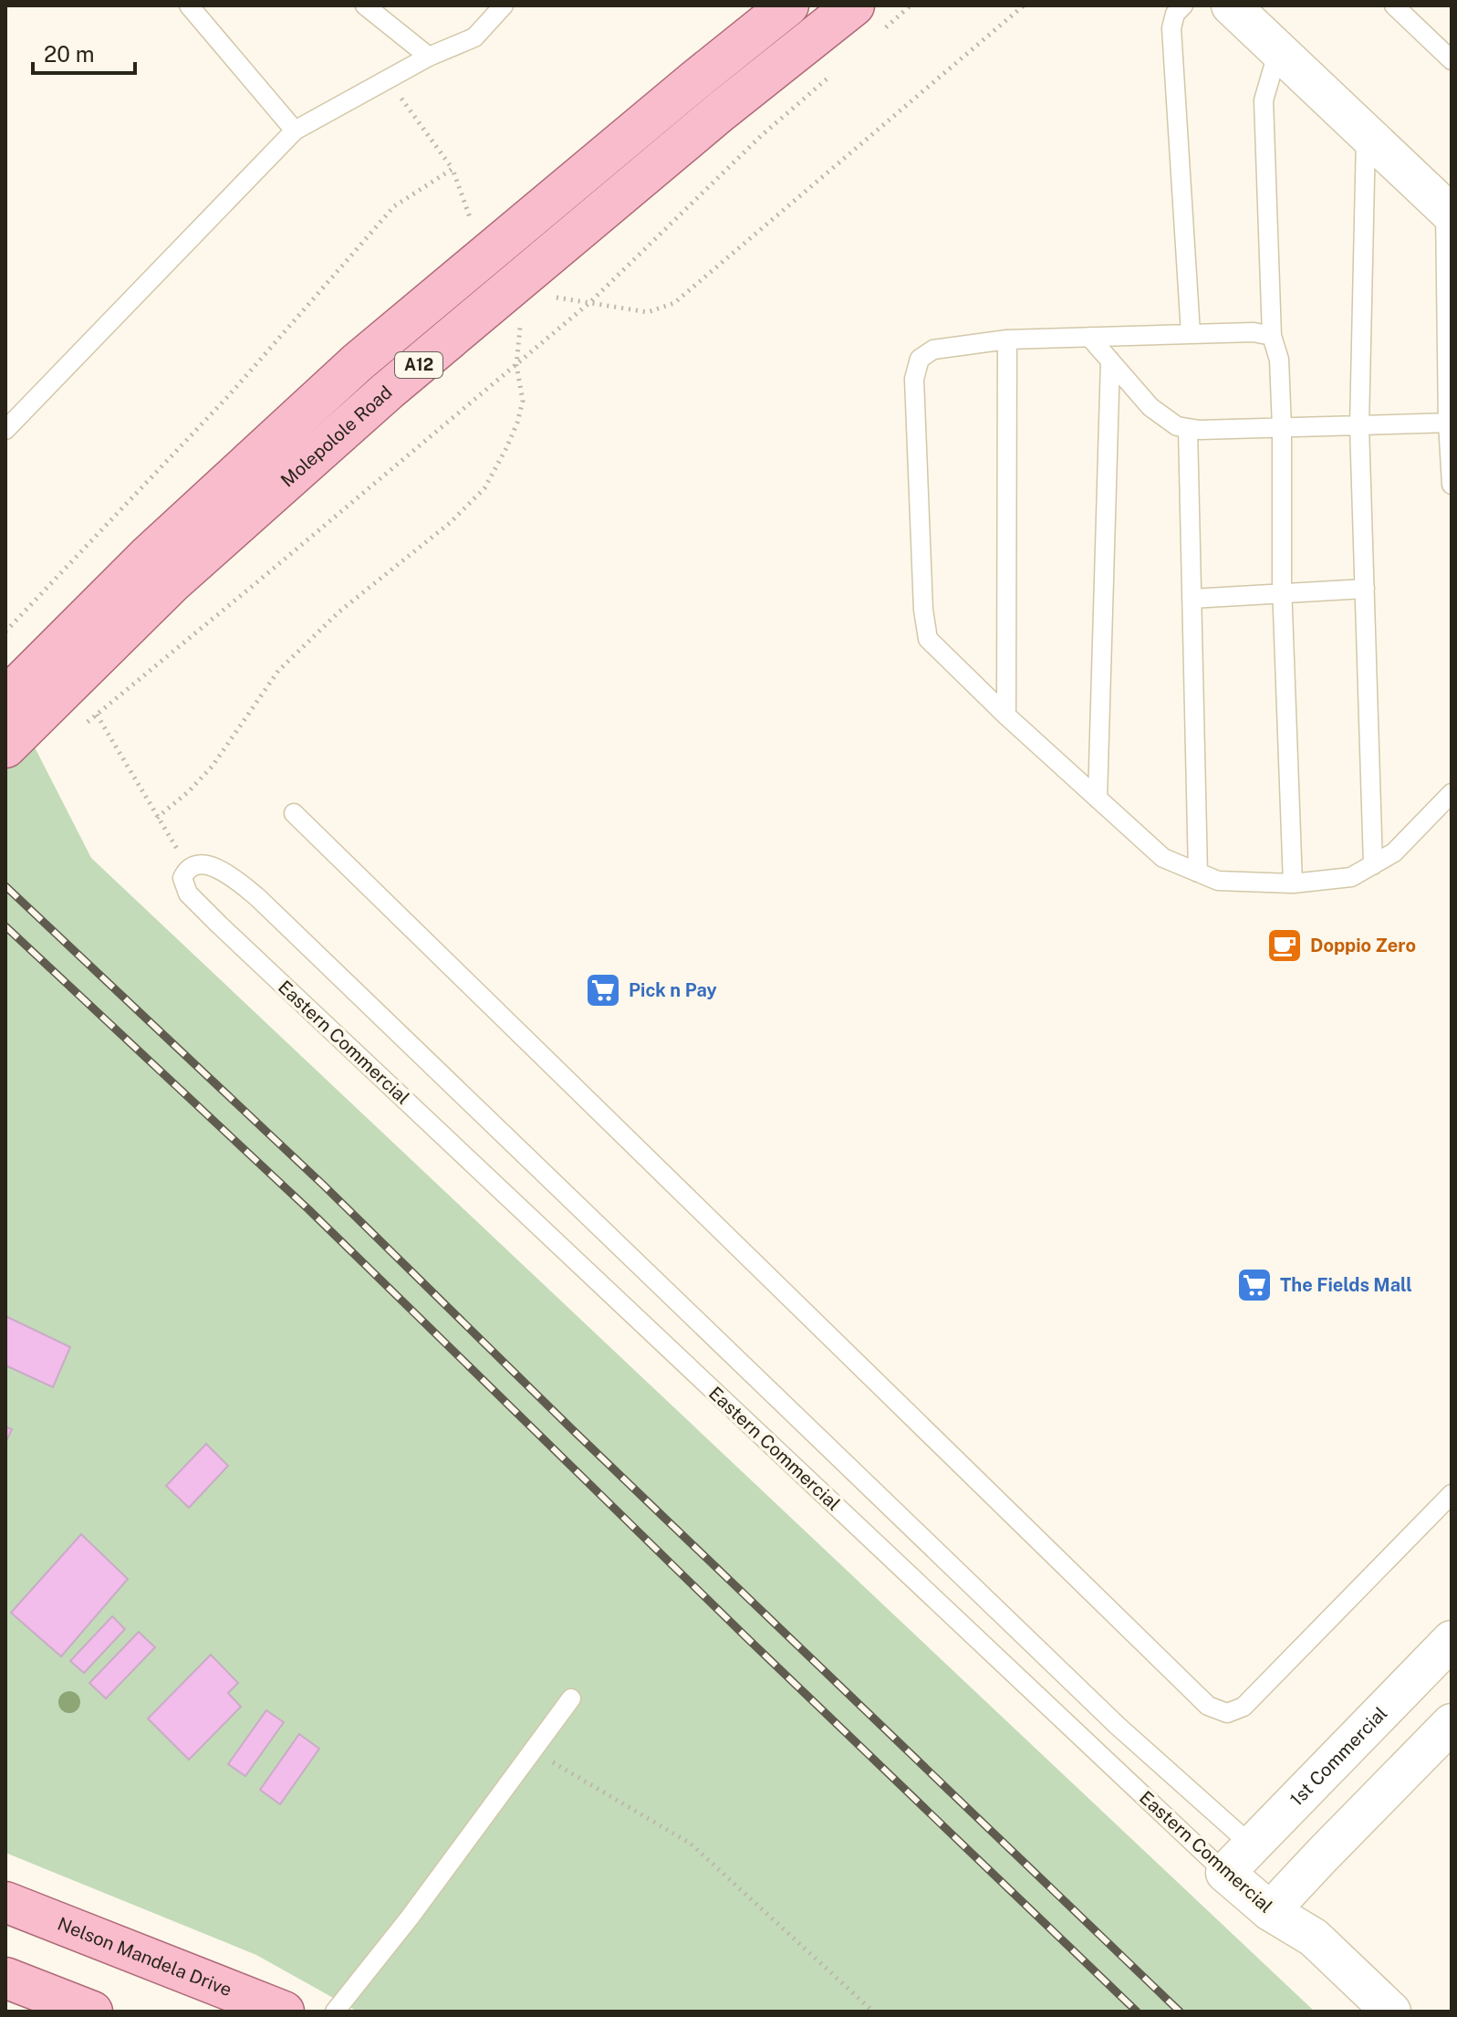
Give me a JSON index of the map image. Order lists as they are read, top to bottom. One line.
{"streets":{"main road":["A12","Molepolole Road","Nelson Mandela Drive"],"street":["Eastern Commercial","1st Commercial"]},"crossings":[["Eastern Commercial","1st Commercial"]],"places":{"cafe":["Doppio Zero"],"supermarket":["Pick n Pay","The Fields Mall"]},"scale_bar":"20 m"}
